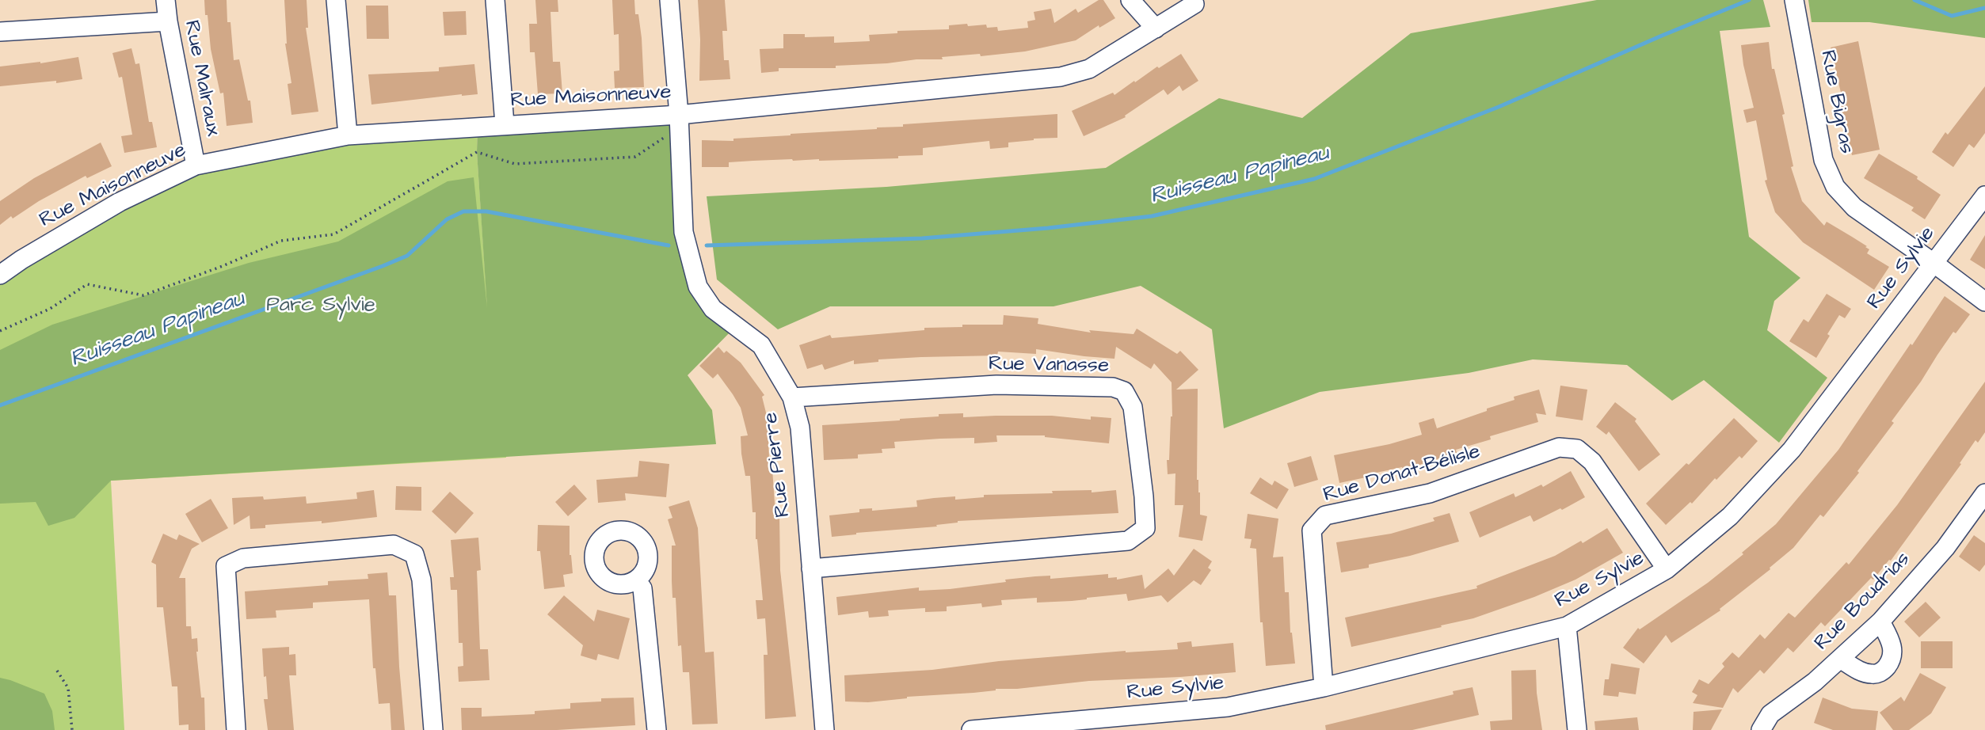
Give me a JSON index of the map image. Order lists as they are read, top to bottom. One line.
{"streets":{"street":["Rue Malraux","Rue Maisonneuve","Rue Bigras","Rue Sylvie","Rue Vanasse","Rue Pierre","Rue Donat-Bélisle","Rue Boudrias"]},"crossings":[["Rue Malraux","Rue Maisonneuve"],["Rue Maisonneuve","Rue Pierre"],["Rue Bigras","Rue Sylvie"],["Rue Sylvie","Rue Donat-Bélisle"],["Rue Vanasse","Rue Pierre"]],"water":["Ruisseau Papineau"],"parks":["Parc Sylvie"]}
